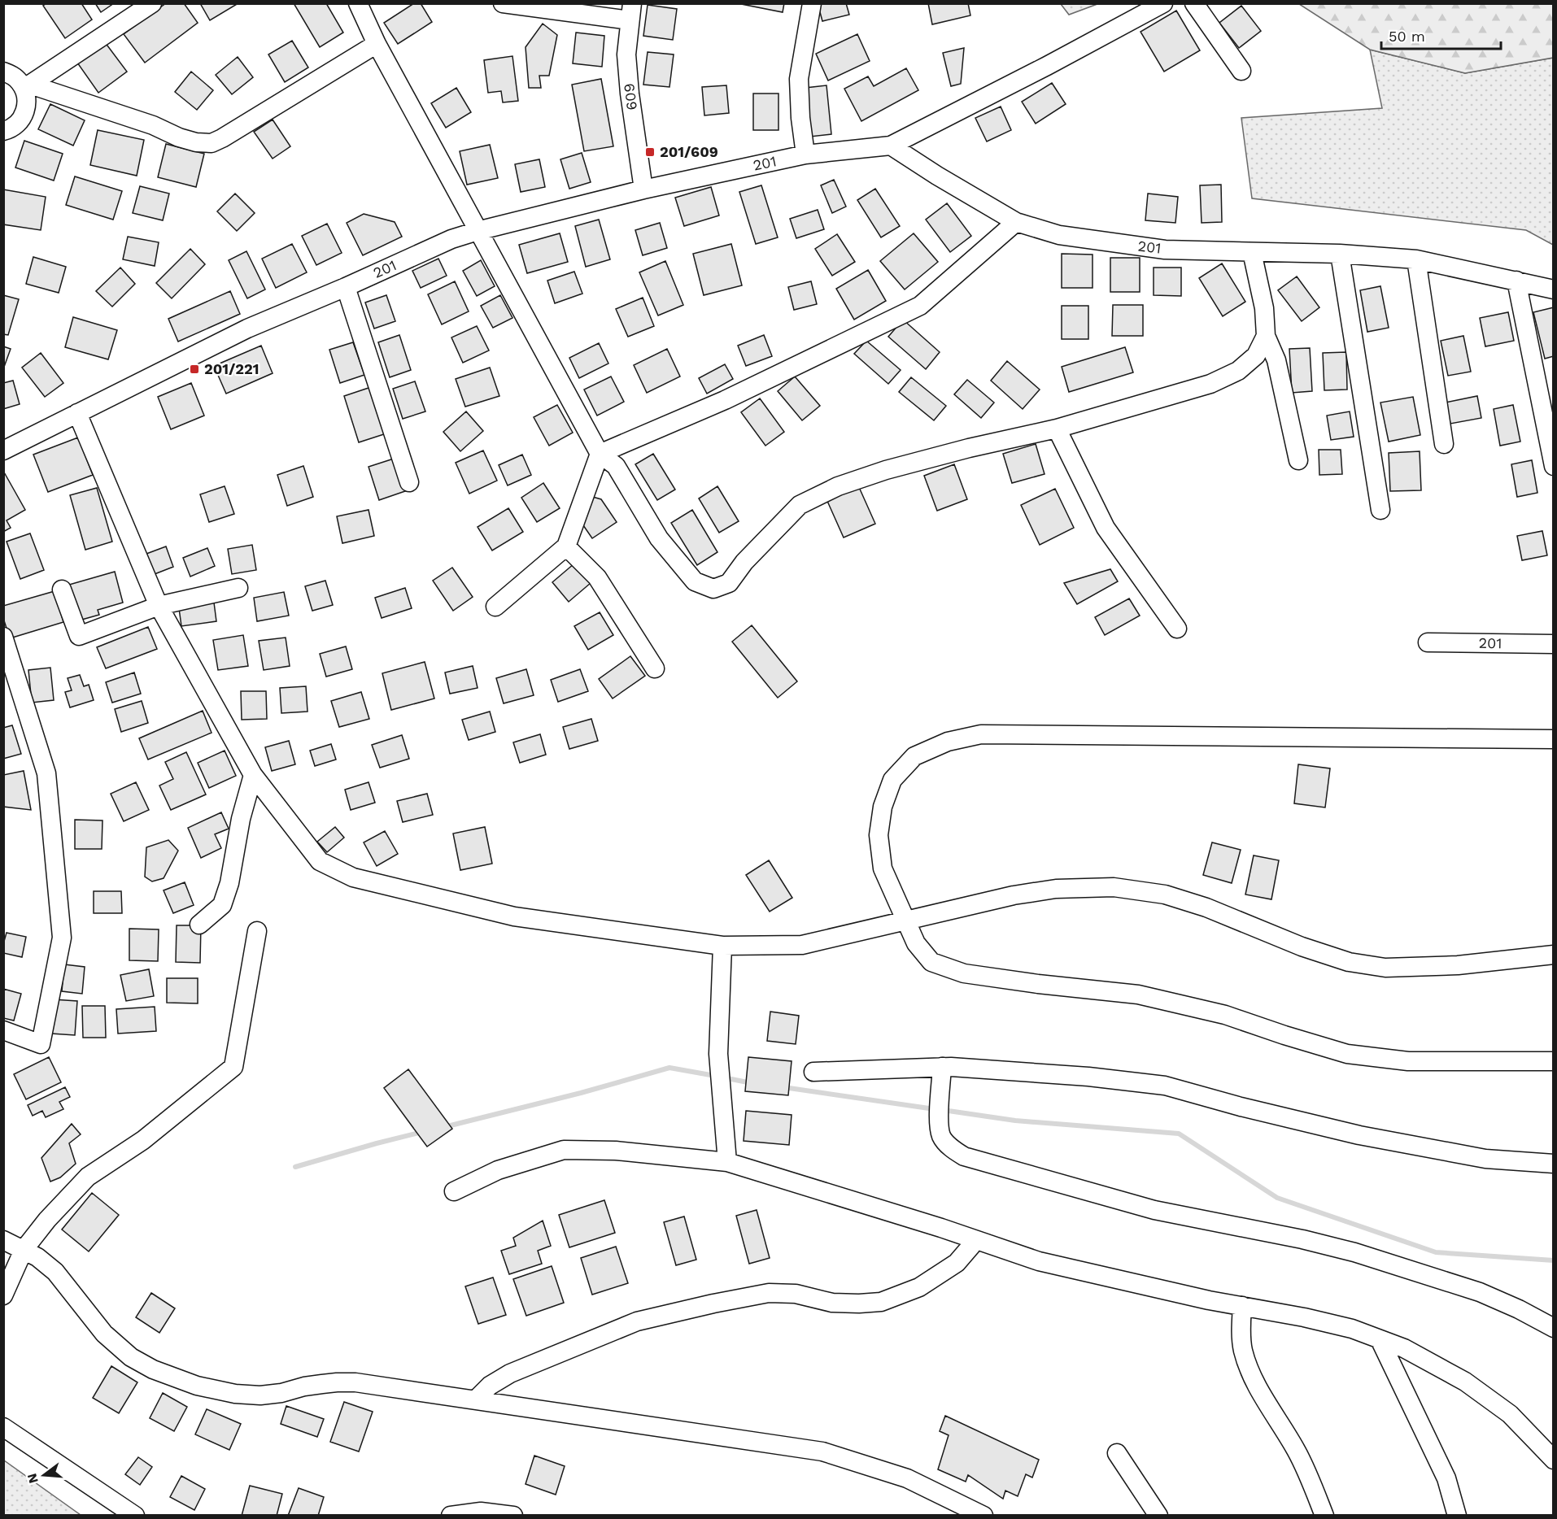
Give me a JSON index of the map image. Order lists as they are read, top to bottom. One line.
{"streets":{"street":["609","201"]},"crossings":[["609","201"]],"places":{"transit":["201/609","201/221"]},"scale_bar":"50 m","north":"left"}
